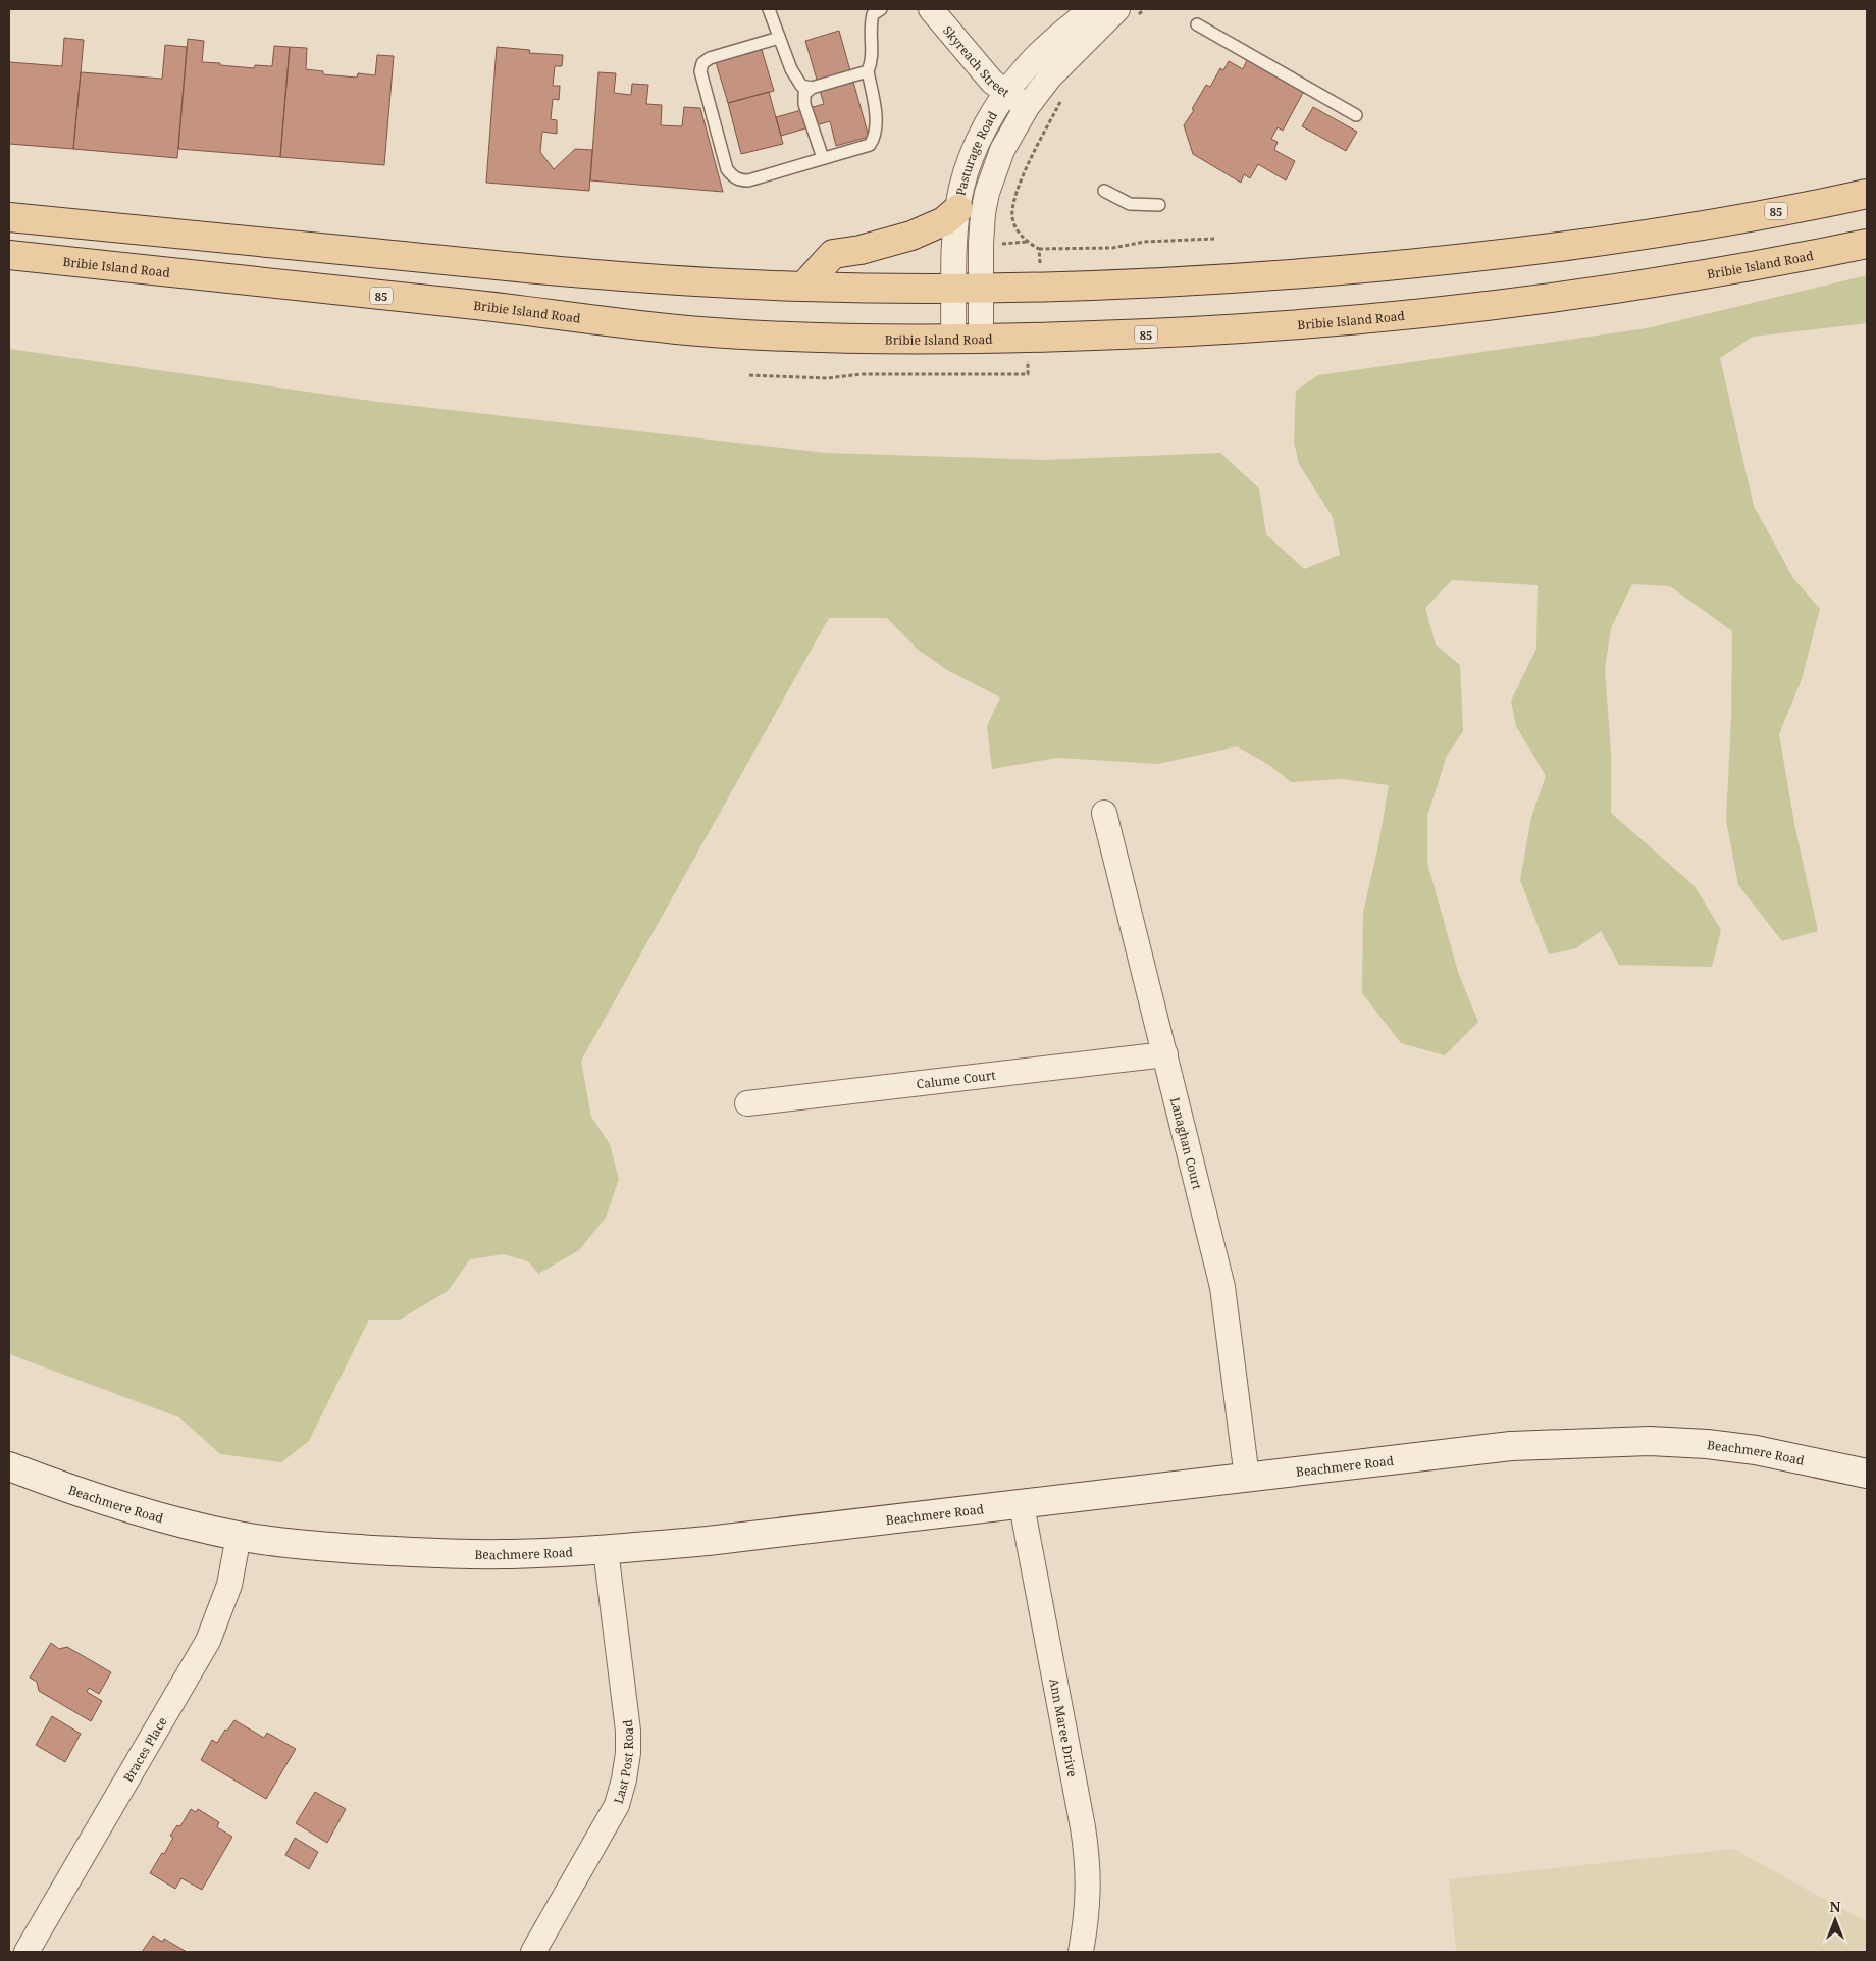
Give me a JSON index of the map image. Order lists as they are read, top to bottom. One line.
{"streets":{"main road":["85","Bribie Island Road","Beachmere Road"],"street":["Skyreach Street","Pasturage Road","Calume Court","Lanaghan Court","Ann Maree Drive","Braces Place","Last Post Road"]},"crossings":[["Skyreach Street","Pasturage Road"],["Pasturage Road","85"],["Pasturage Road","Bribie Island Road"],["Calume Court","Lanaghan Court"],["Lanaghan Court","Beachmere Road"],["Beachmere Road","Ann Maree Drive"],["Beachmere Road","Braces Place"],["Beachmere Road","Last Post Road"]],"north":"top"}
